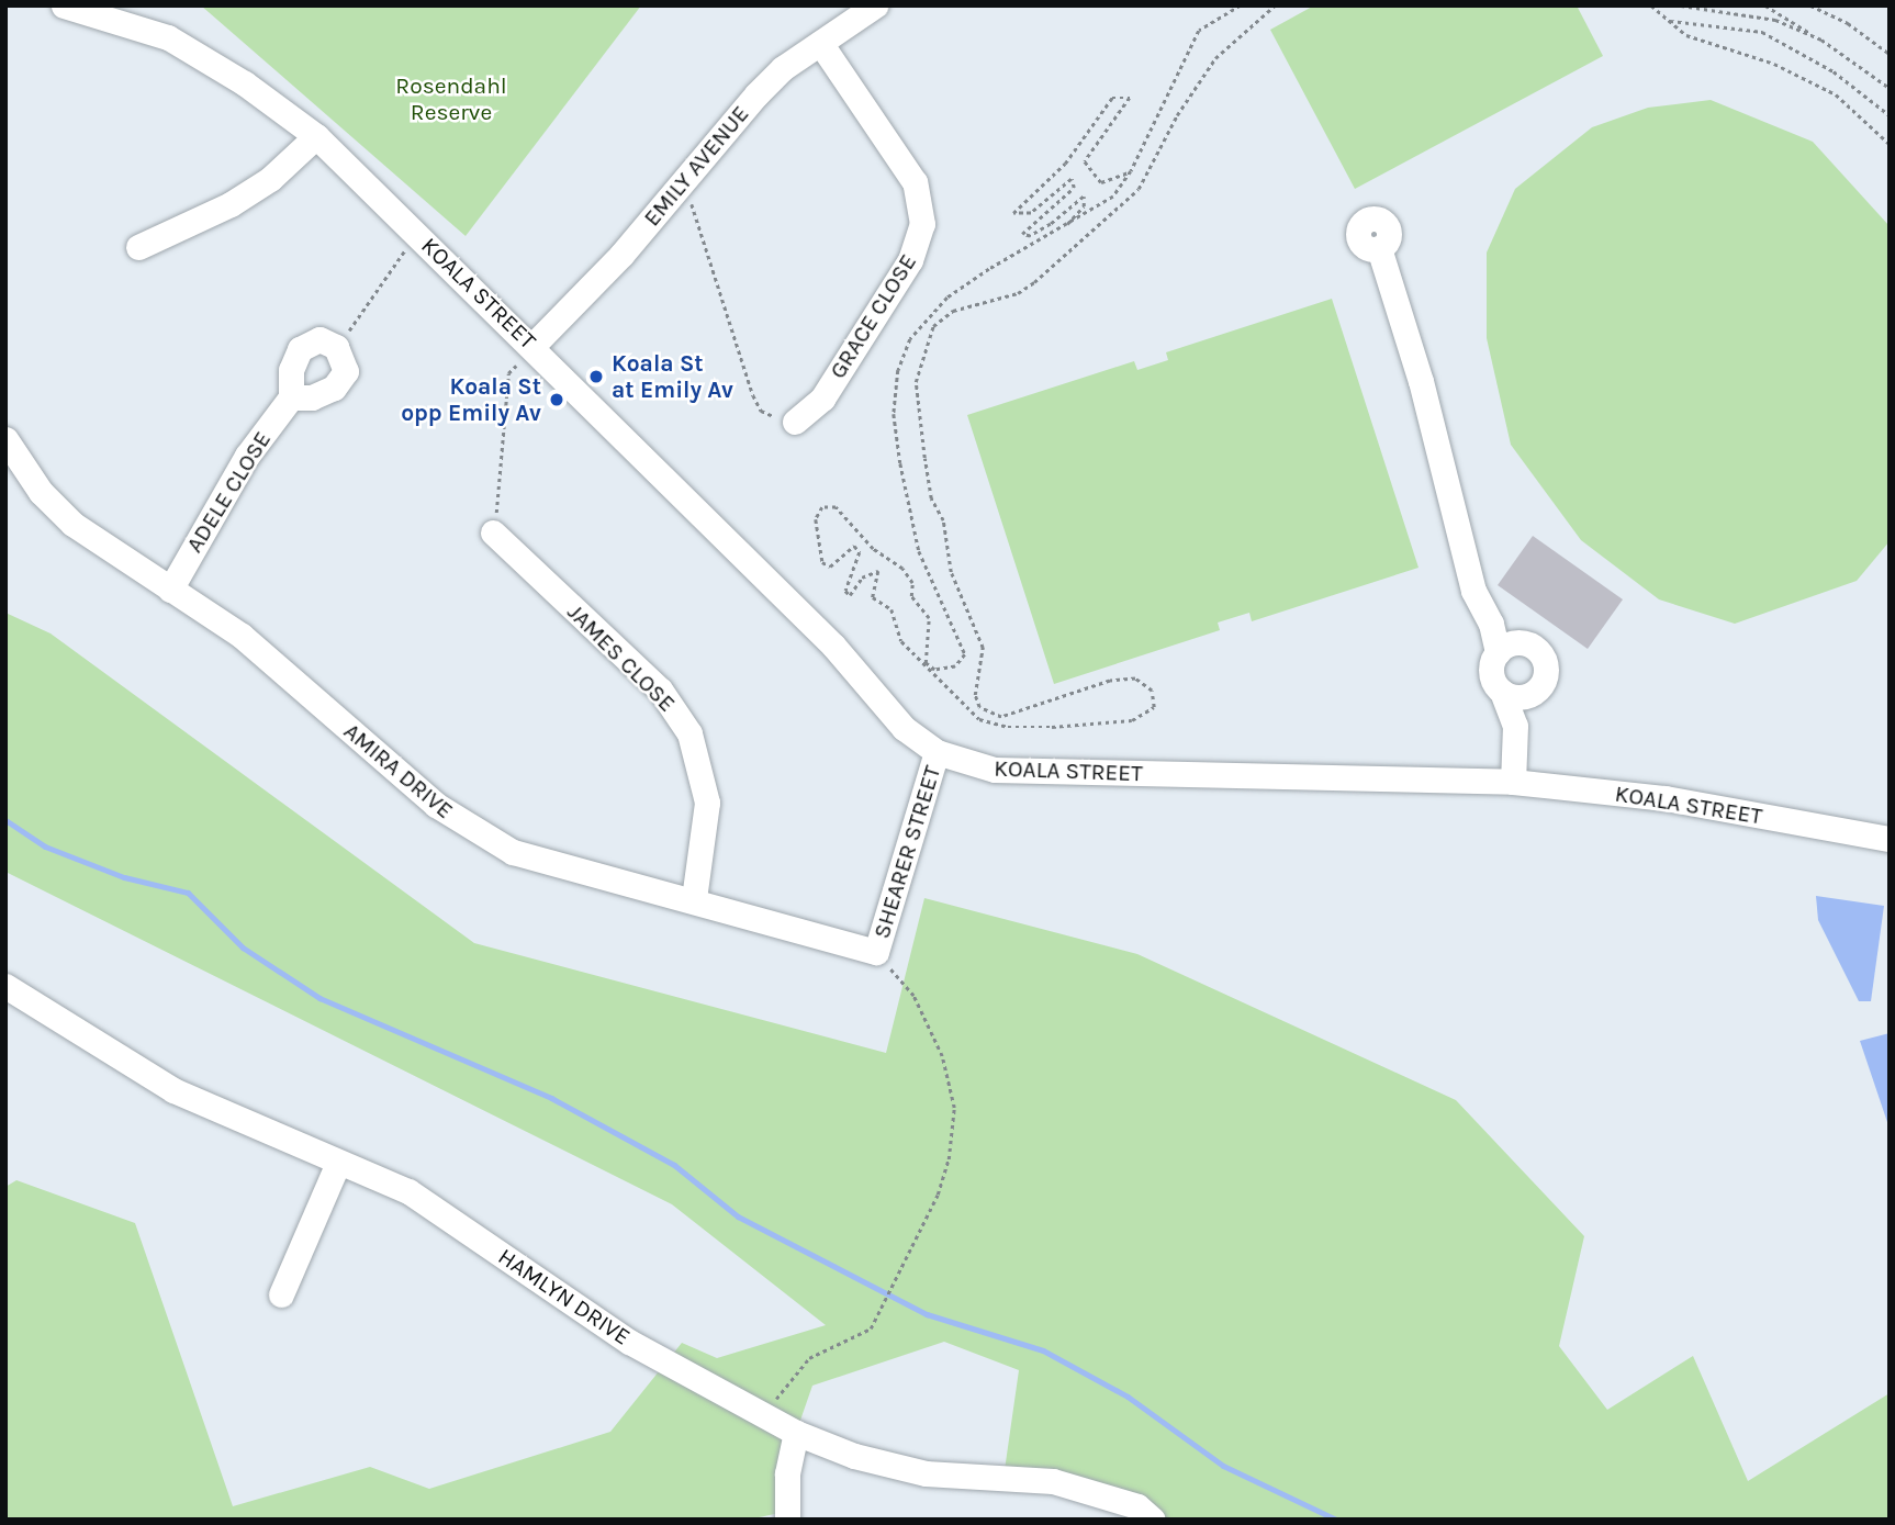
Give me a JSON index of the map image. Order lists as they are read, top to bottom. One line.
{"streets":{"street":["EMILY AVENUE","KOALA STREET","GRACE CLOSE","ADELE CLOSE","JAMES CLOSE","AMIRA DRIVE","SHEARER STREET","HAMLYN DRIVE"]},"crossings":[["EMILY AVENUE","KOALA STREET"],["EMILY AVENUE","GRACE CLOSE"],["KOALA STREET","SHEARER STREET"],["ADELE CLOSE","AMIRA DRIVE"],["JAMES CLOSE","AMIRA DRIVE"],["AMIRA DRIVE","SHEARER STREET"]],"parks":["Rosendahl Reserve"],"places":["Koala St at Emily Av","Koala St opp Emily Av"]}
